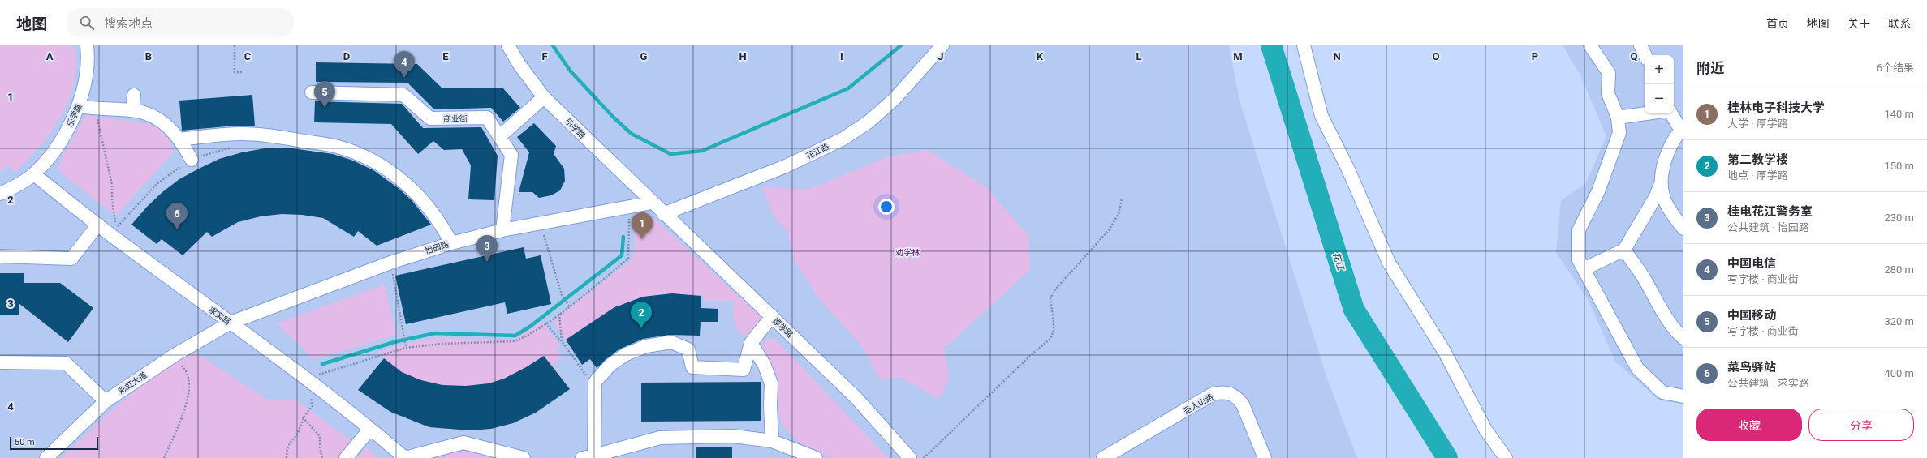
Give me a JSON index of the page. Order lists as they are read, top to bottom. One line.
{"streets":{"street":["乐学路","商业街","花江路","怡园路","求实路","厚学路","彩虹大道","圣人山路"]},"crossings":[["乐学路","怡园路"],["乐学路","求实路"],["乐学路","厚学路"],["商业街","怡园路"],["花江路","厚学路"],["怡园路","求实路"],["怡园路","厚学路"],["怡园路","彩虹大道"],["求实路","彩虹大道"]],"water":["花江"],"parks":["劝学林"],"scale_bar":"50 m","page":{"header":"地图","search":"搜索地点","nav":["首页","地图","关于","联系"],"heading":["附近","6个结果"],"pins":["4","5","6","1","3","2"],"map_buttons":["+","−"],"list":[{"mark":"1","name":"桂林电子科技大学","note":"大学 · 厚学路","value":"140 m"},{"mark":"2","name":"第二教学楼","note":"地点 · 厚学路","value":"150 m"},{"mark":"3","name":"桂电花江警务室","note":"公共建筑 · 怡园路","value":"230 m"},{"mark":"4","name":"中国电信","note":"写字楼 · 商业街","value":"280 m"},{"mark":"5","name":"中国移动","note":"写字楼 · 商业街","value":"320 m"},{"mark":"6","name":"菜鸟驿站","note":"公共建筑 · 求实路","value":"400 m"}],"buttons":["收藏","分享"],"scale":"50 m"},"grid":{"columns":["A","B","C","D","E","F","G","H","I","J","K","L","M","N","O","P","Q"],"rows":["1","2","3","4"]}}
